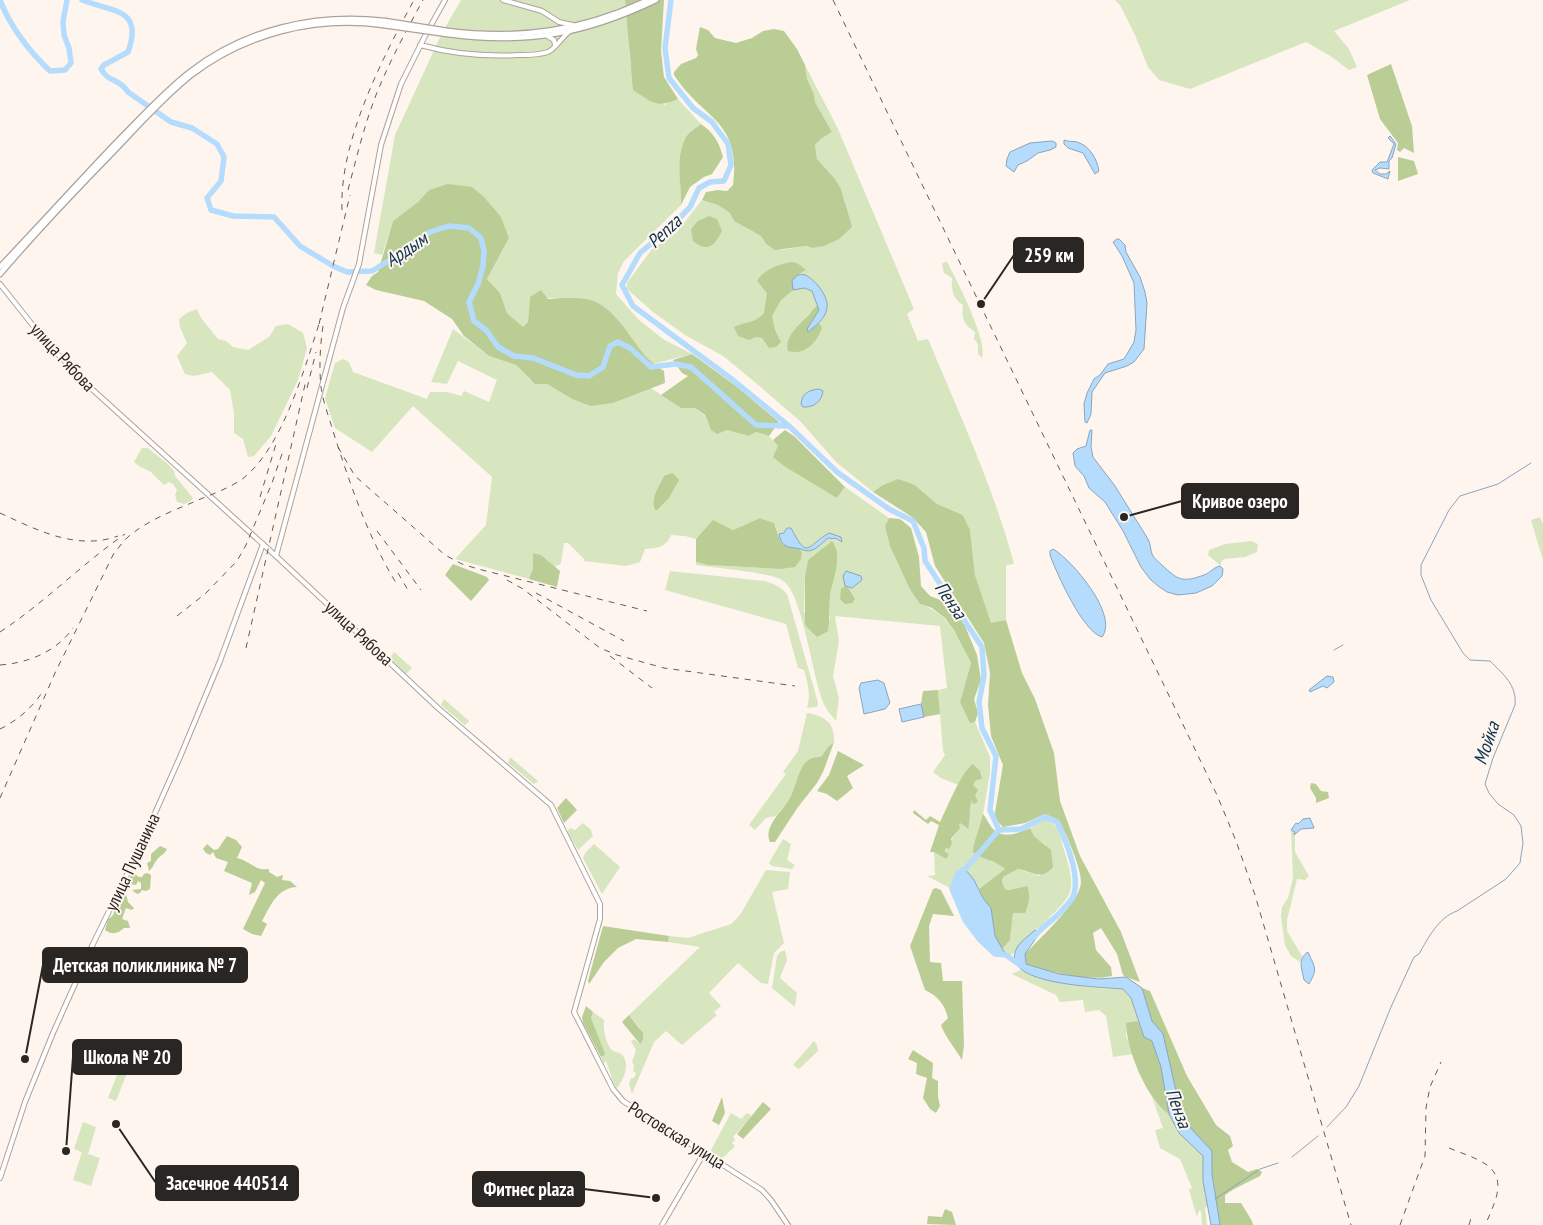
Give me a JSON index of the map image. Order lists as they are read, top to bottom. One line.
{"streets":{"street":["улица Рябова","улица Пушанина","Ростовская улица"]},"crossings":[["улица Рябова","улица Пушанина"],["улица Рябова","Ростовская улица"]],"water":["Penza","Ардым","Пенза","Мойка"],"places":["259 км","Кривое озеро","Детская поликлиника № 7","Засечное 440514","Школа № 20","Фитнес plaza"]}
